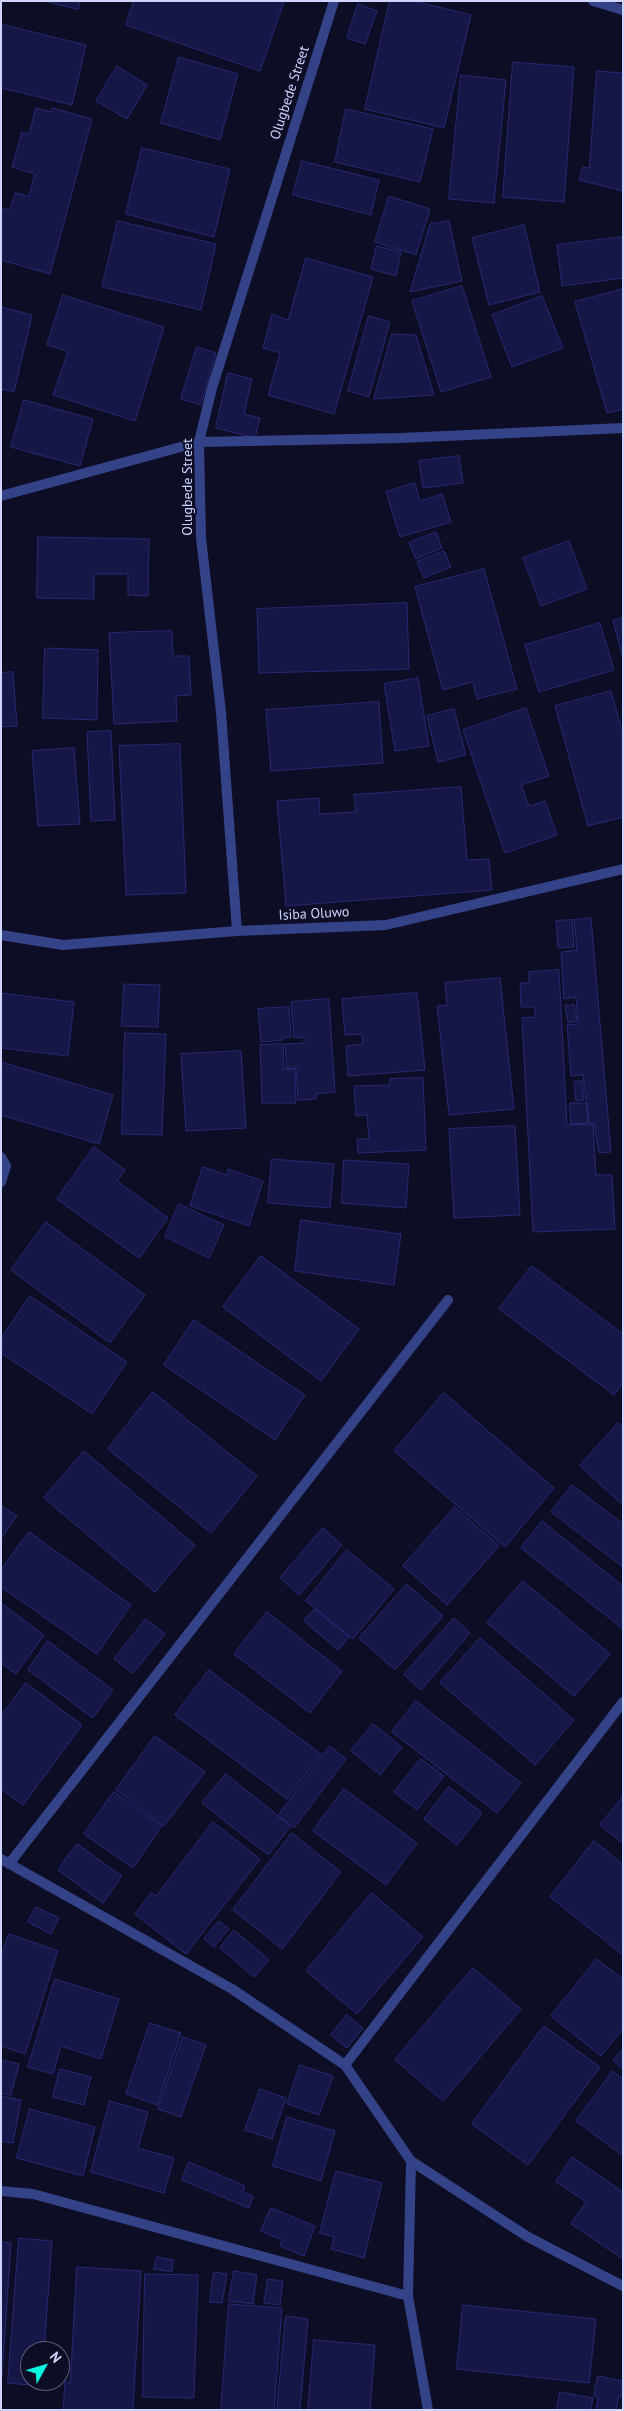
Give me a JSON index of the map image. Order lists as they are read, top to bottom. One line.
{"streets":{"street":["Olugbede Street","Isiba Oluwo"]},"crossings":[["Olugbede Street","Isiba Oluwo"]],"north":"top right"}
